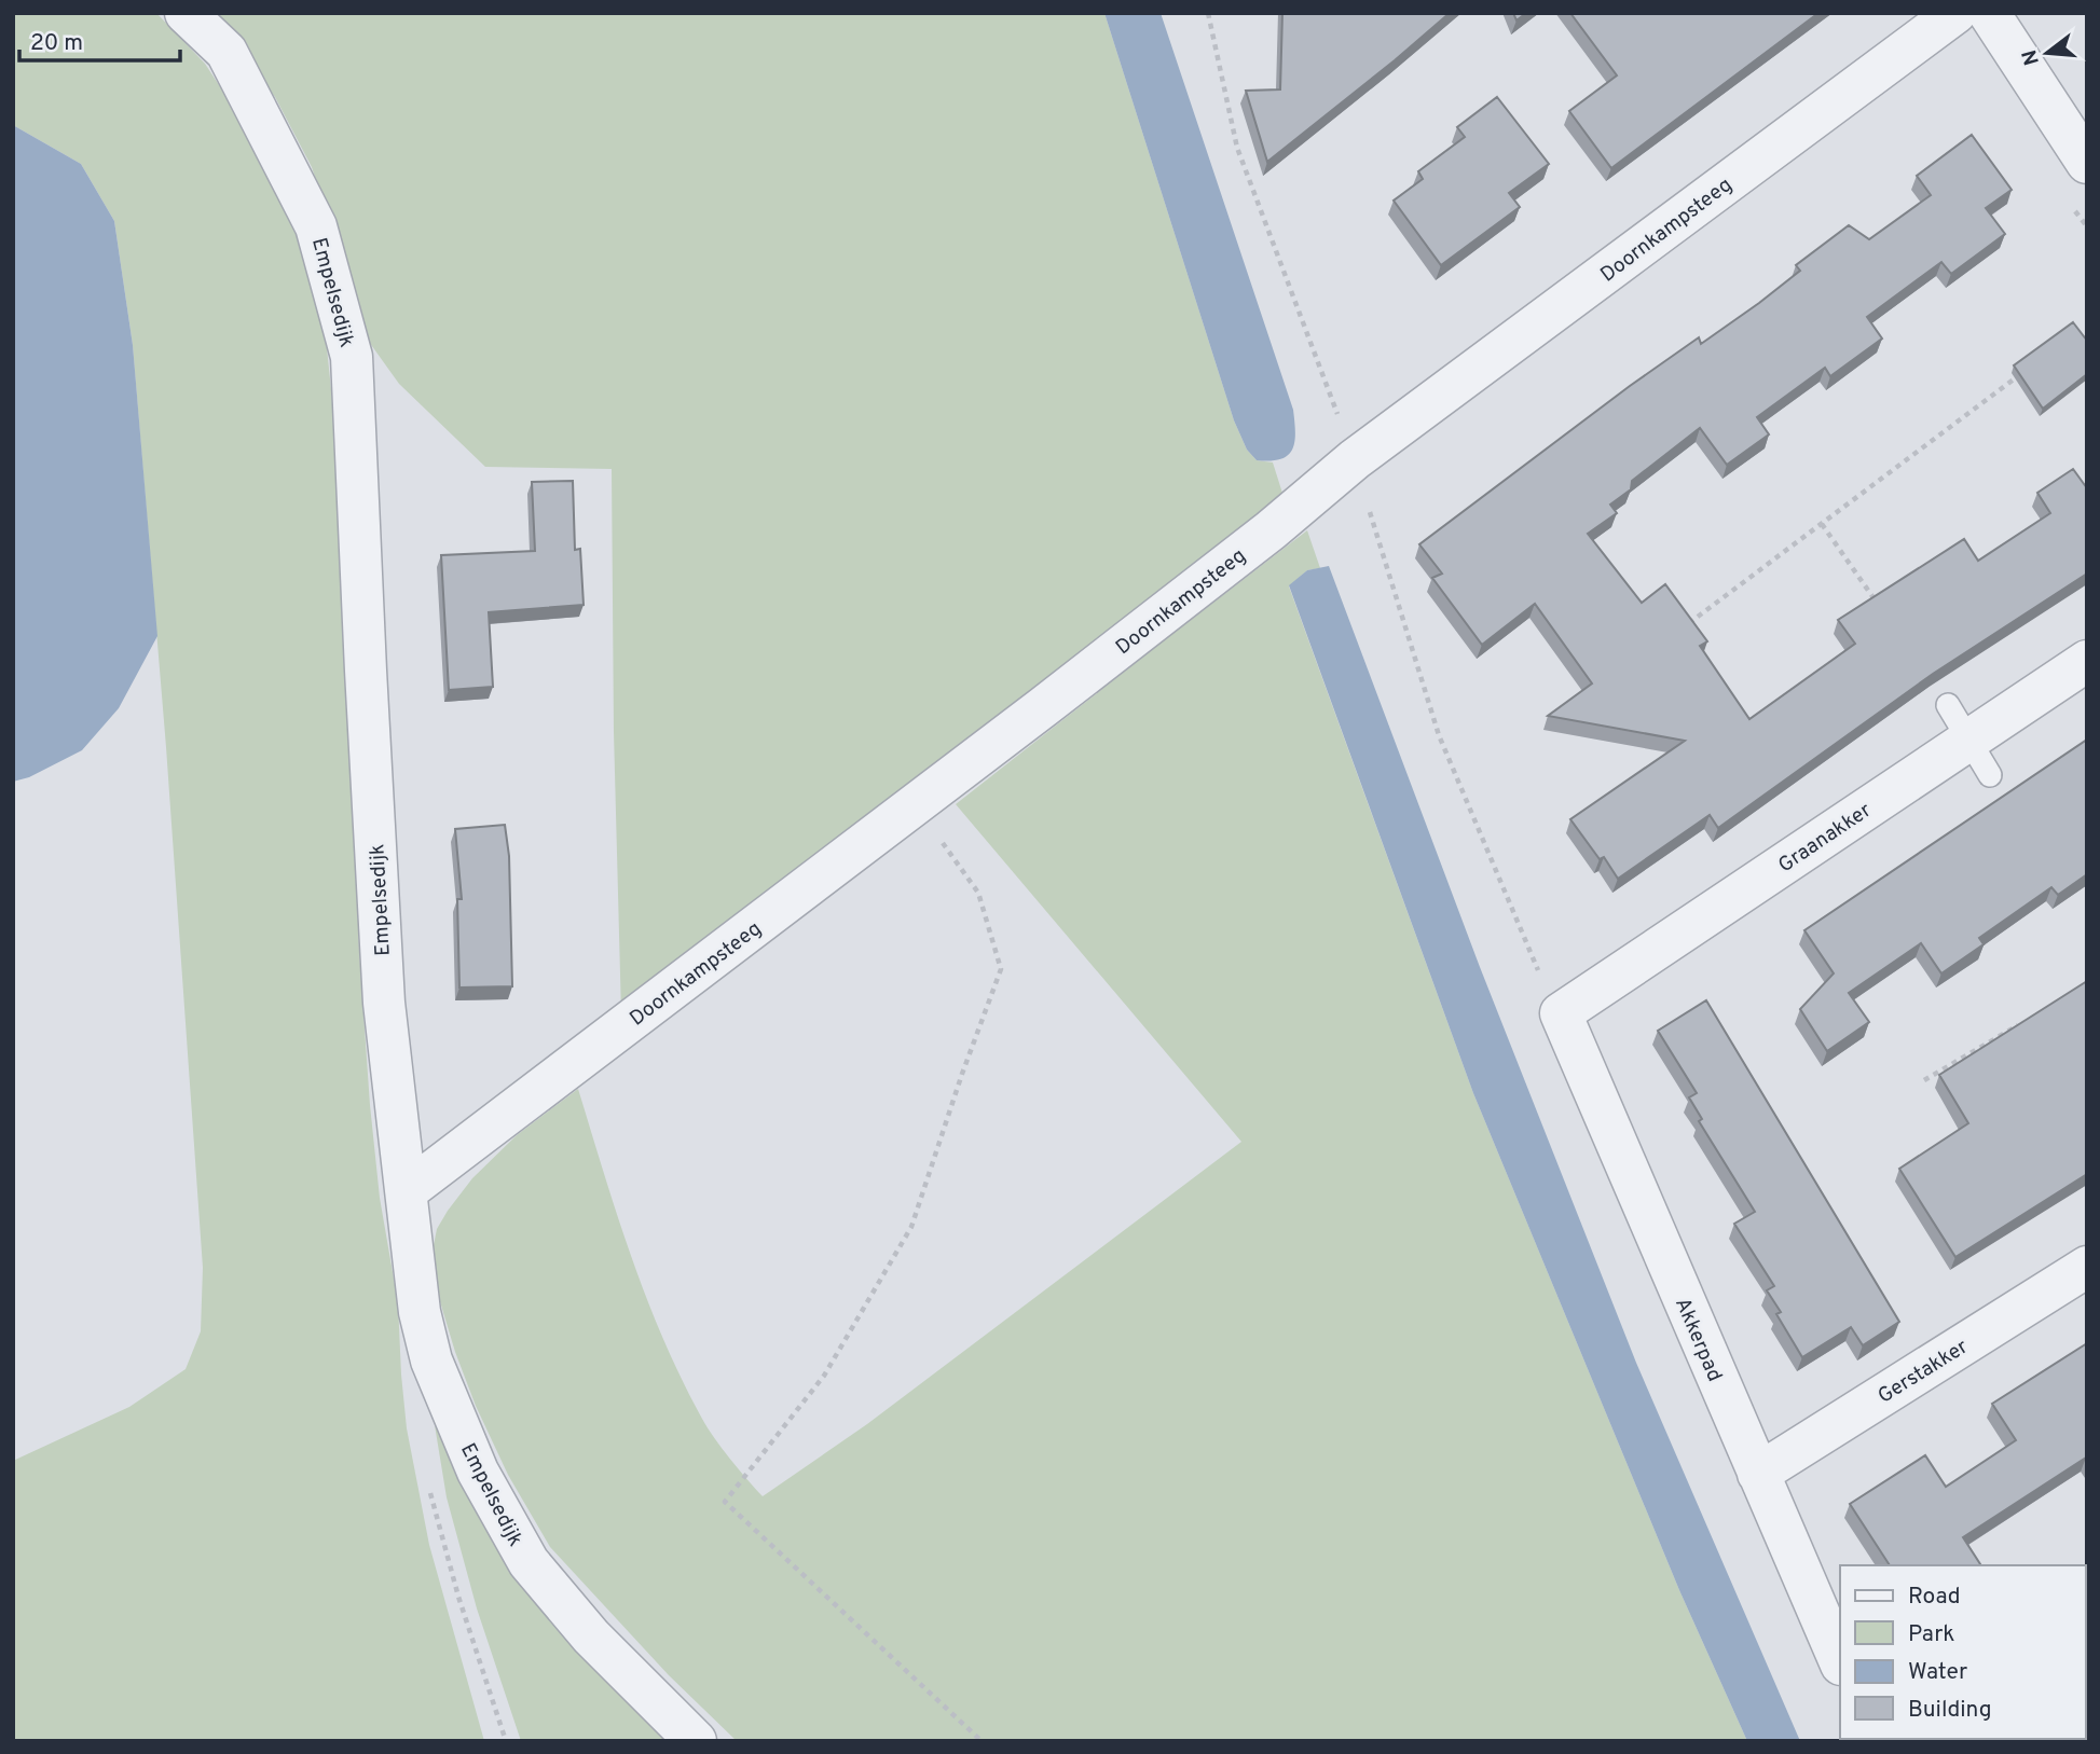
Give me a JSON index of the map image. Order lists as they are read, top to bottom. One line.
{"streets":{"street":["Doornkampsteeg","Empelsedijk","Graanakker","Akkerpad","Gerstakker"]},"crossings":[["Doornkampsteeg","Empelsedijk"],["Graanakker","Akkerpad"],["Akkerpad","Gerstakker"]],"legend":["Road","Park","Water","Building"],"scale_bar":"20 m","north":"left"}
